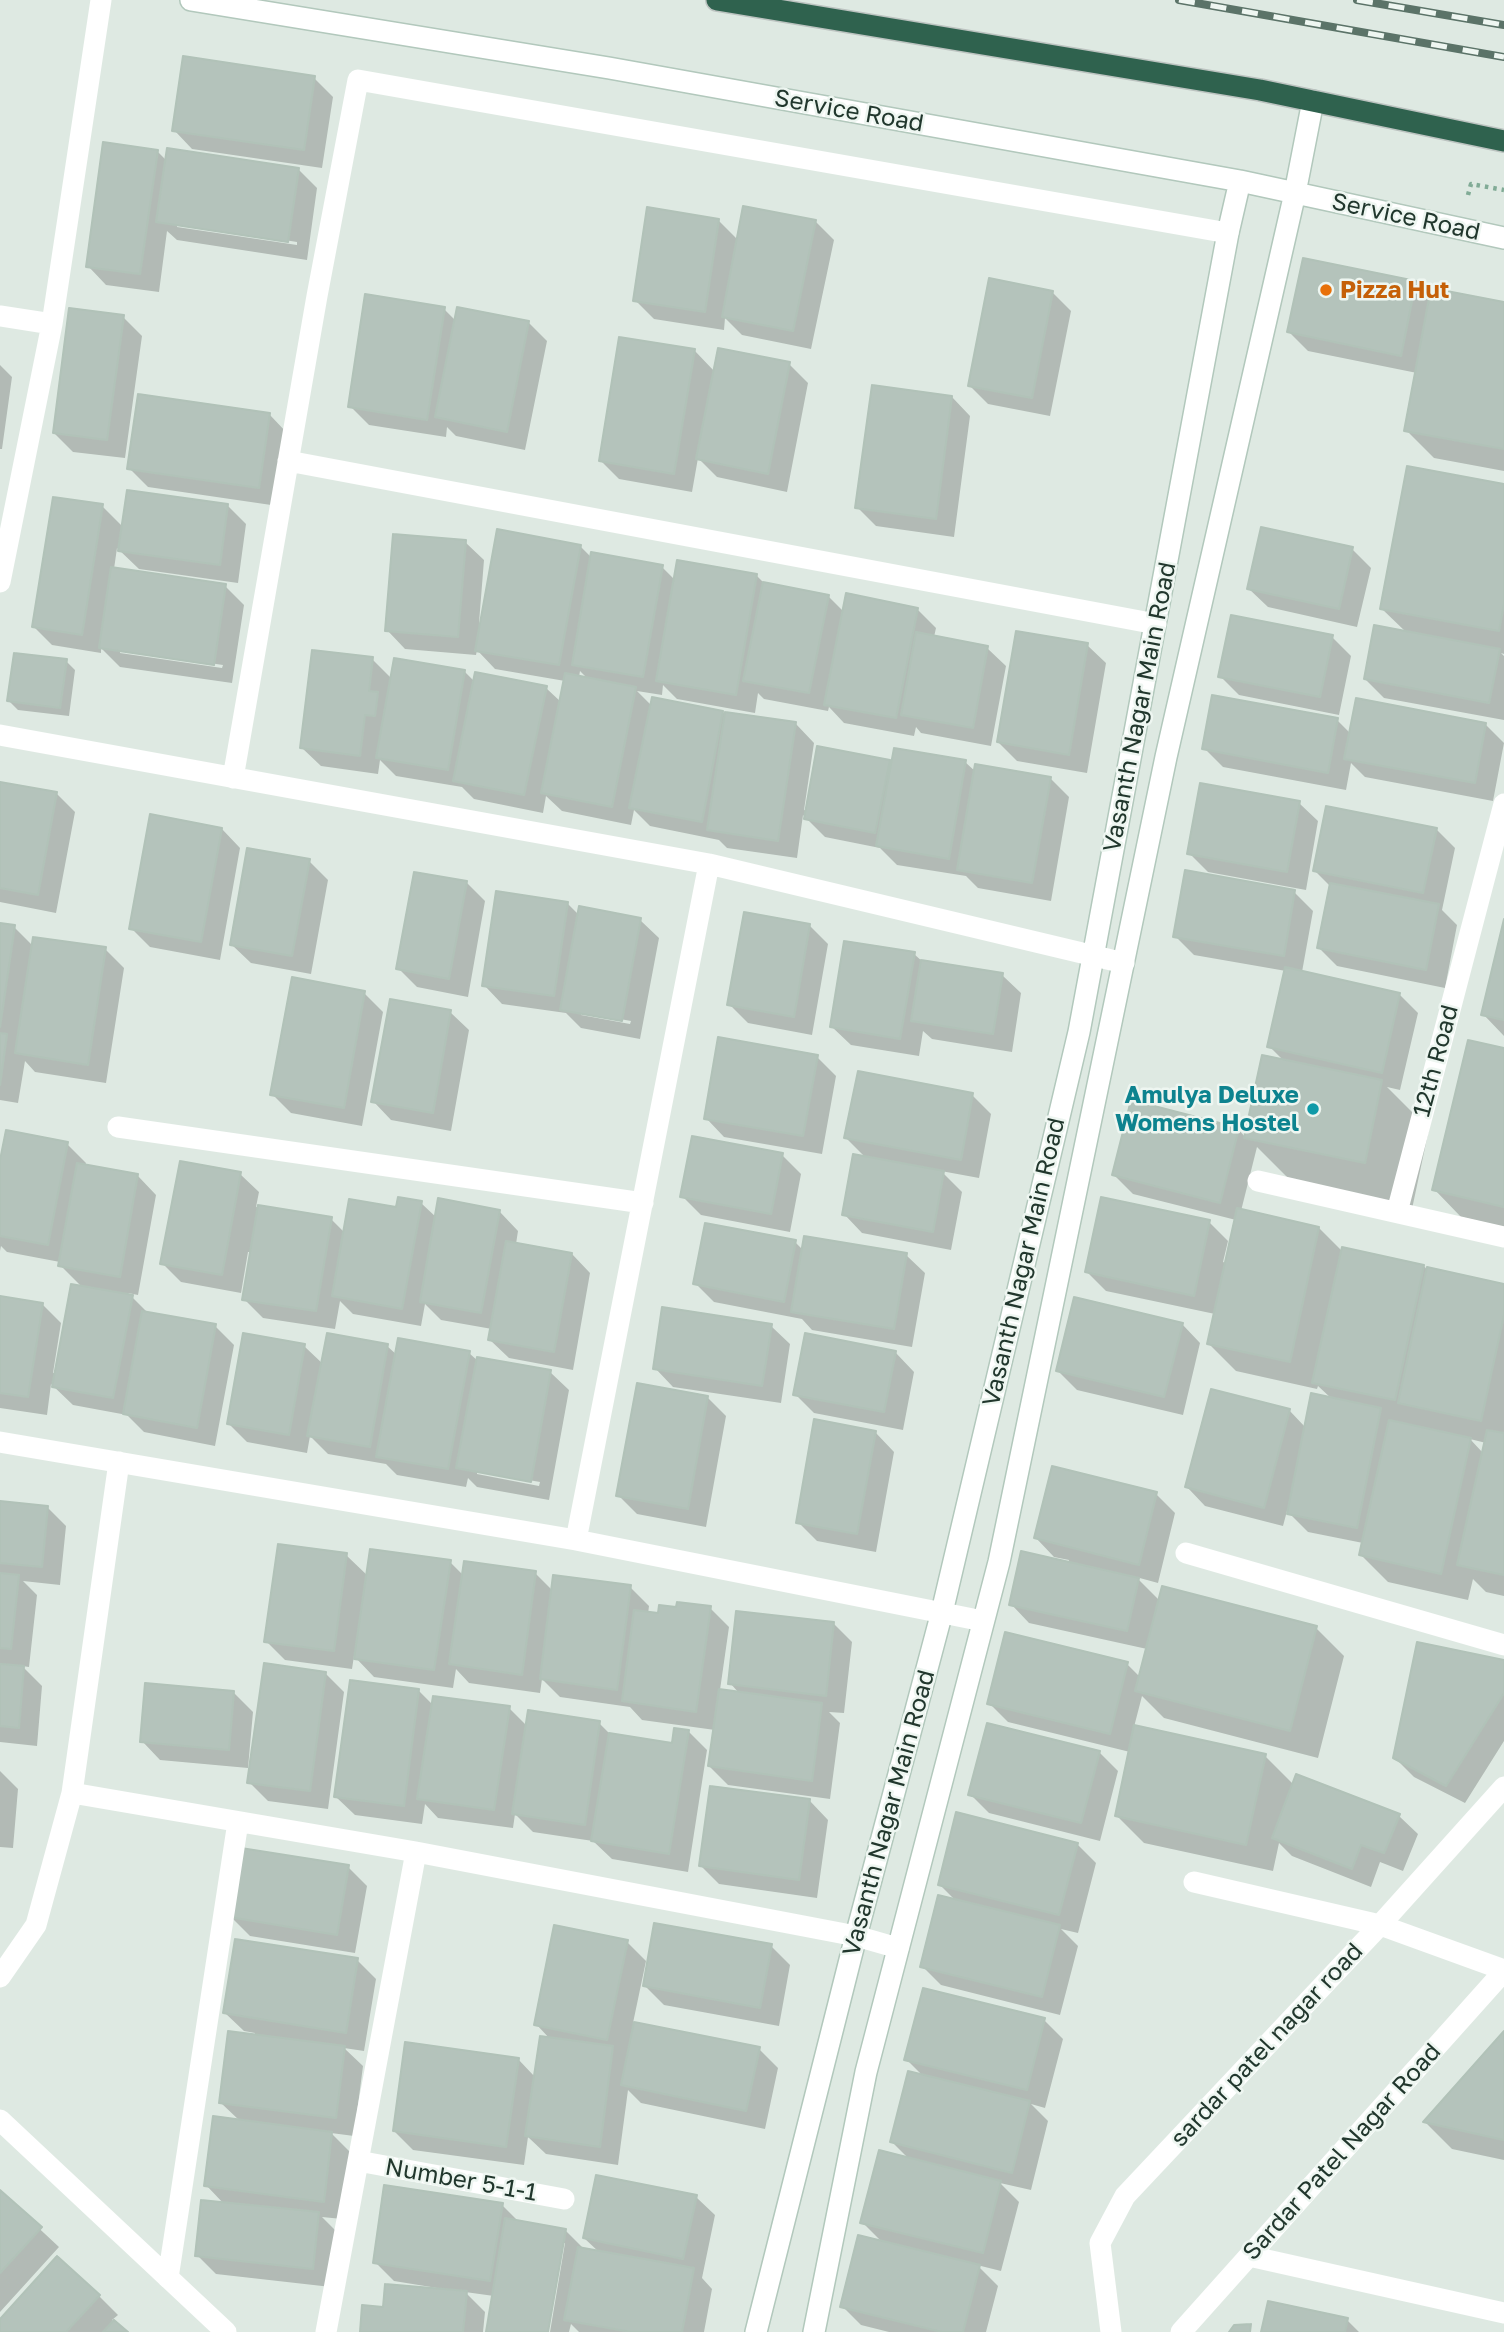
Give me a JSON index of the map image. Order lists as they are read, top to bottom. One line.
{"streets":{"street":["Service Road","Vasanth Nagar Main Road","12th Road","sardar patel nagar road","Sardar Patel Nagar Road","Number 5-1-1"]},"crossings":[["Service Road","Vasanth Nagar Main Road"]],"places":["Pizza Hut","Amulya Deluxe Womens Hostel"]}
